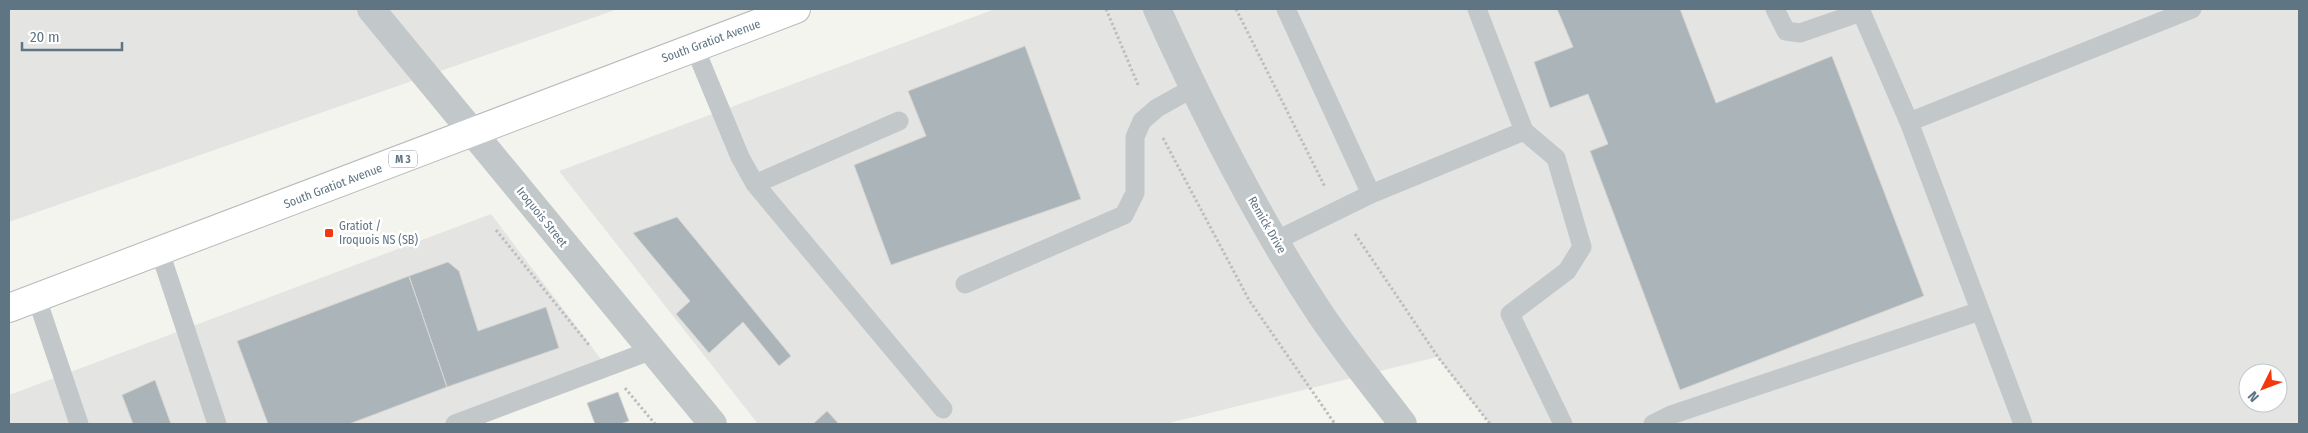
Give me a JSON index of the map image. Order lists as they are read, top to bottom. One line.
{"streets":{"main road":["South Gratiot Avenue","M 3"],"street":["Iroquois Street","Remick Drive"]},"crossings":[["South Gratiot Avenue","Iroquois Street"]],"places":{"transit":["Gratiot / Iroquois NS (SB)"]},"scale_bar":"20 m","north":"bottom left"}
